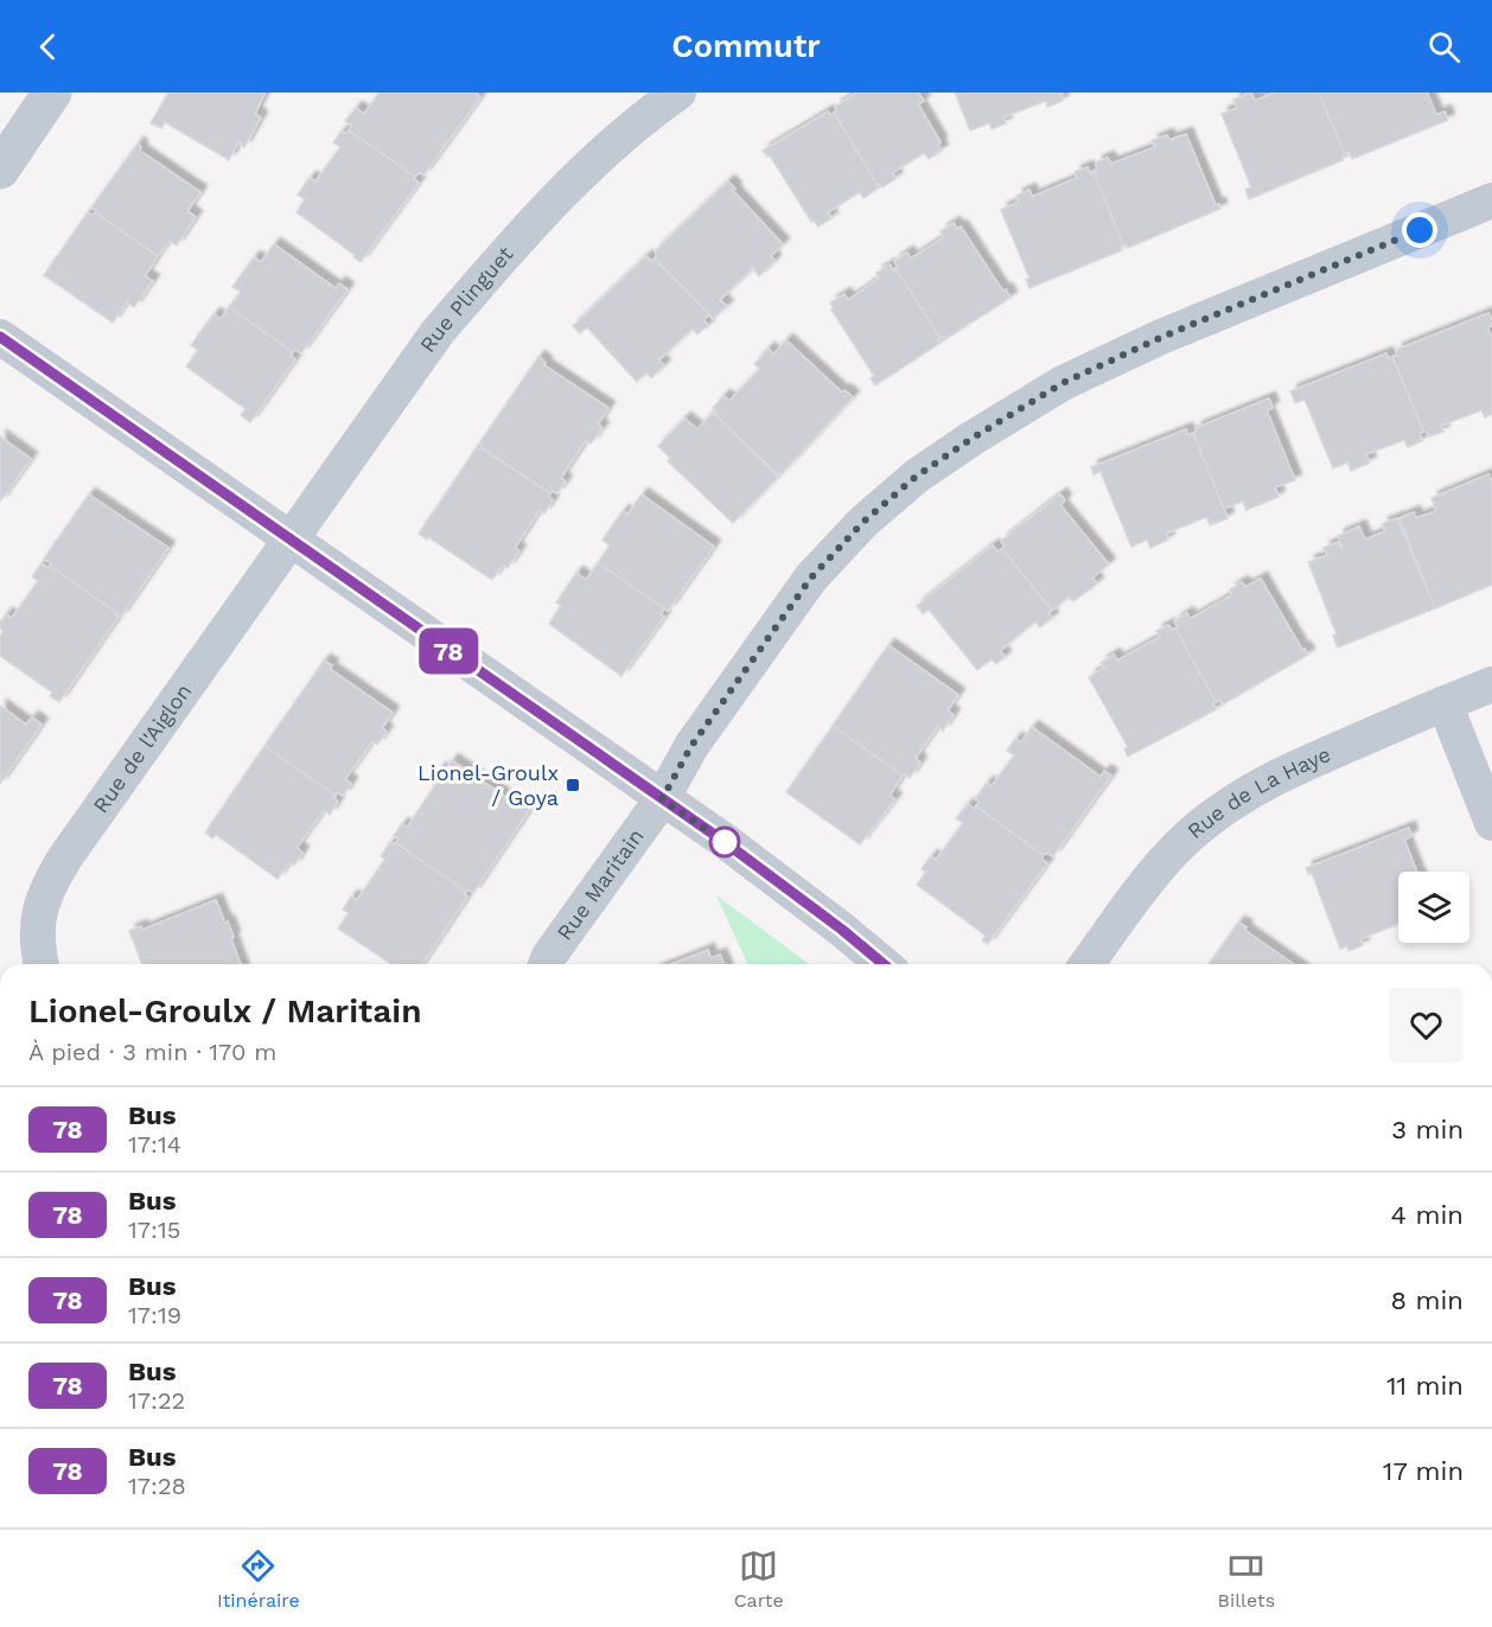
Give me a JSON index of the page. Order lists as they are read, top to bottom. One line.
{"streets":{"street":["Rue Plinguet","Rue de l'Aiglon","Rue de La Haye","Rue Maritain"]},"crossings":[["Rue Plinguet","Rue de l'Aiglon"]],"places":{"transit":["Lionel-Groulx / Goya"]},"lines":["bus line 78"],"page":{"header":"Commutr","on_map":"78","heading":["Lionel-Groulx / Maritain","À pied · 3 min · 170 m"],"list":[{"mark":"78","name":"Bus","note":"17:14","value":"3 min"},{"mark":"78","name":"Bus","note":"17:15","value":"4 min"},{"mark":"78","name":"Bus","note":"17:19","value":"8 min"},{"mark":"78","name":"Bus","note":"17:22","value":"11 min"},{"mark":"78","name":"Bus","note":"17:28","value":"17 min"}],"tabs":["Itinéraire","Carte","Billets"]}}
